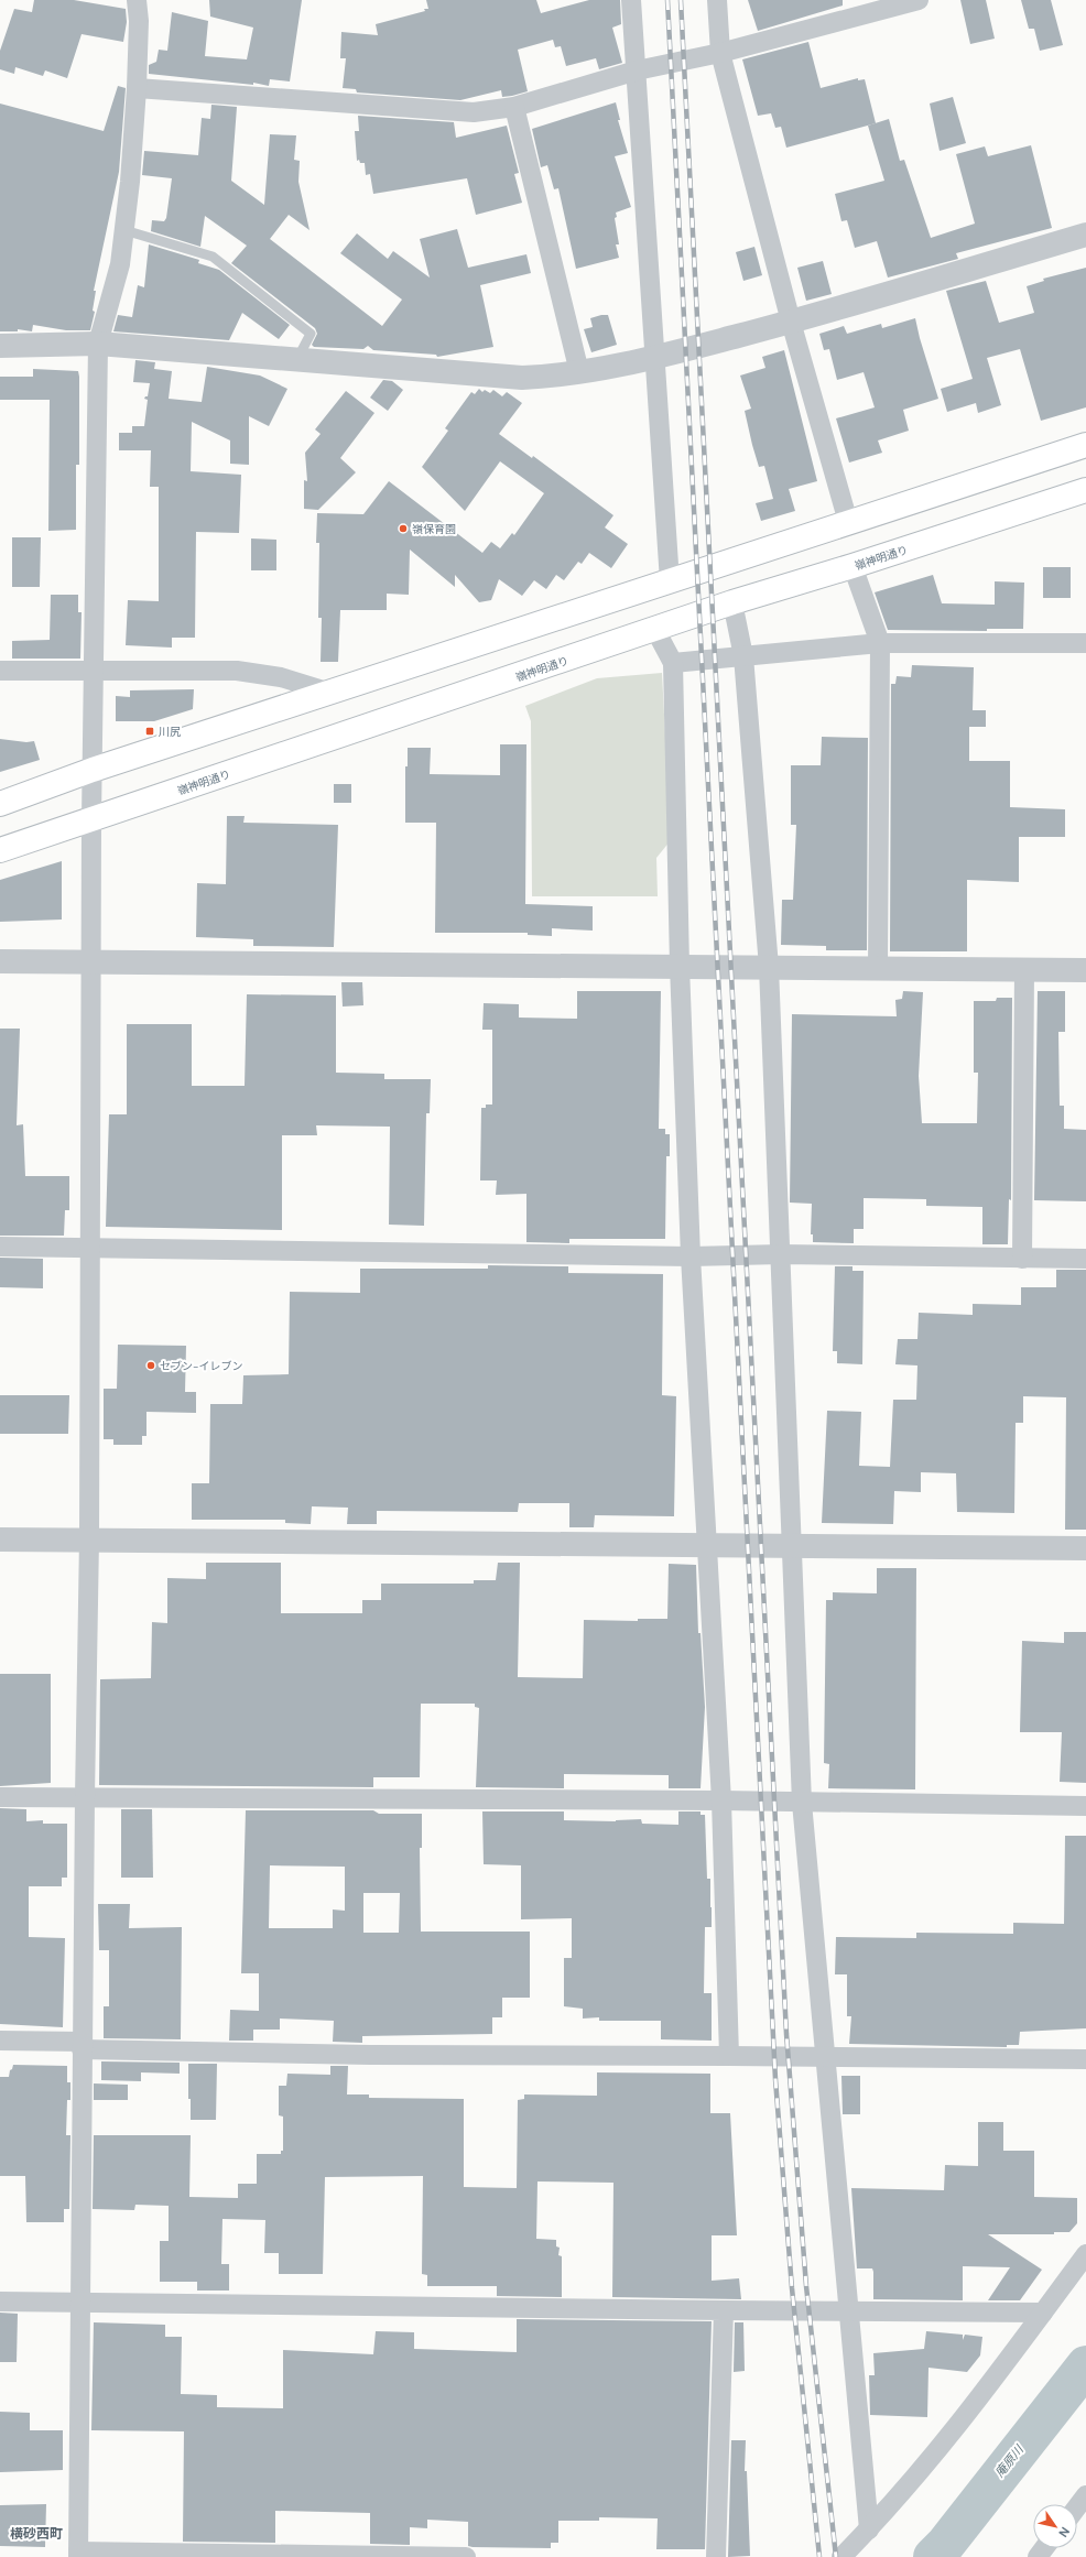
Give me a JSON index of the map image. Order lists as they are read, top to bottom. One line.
{"streets":{"main road":["嶺神明通り"]},"districts":["横砂西町"],"water":["庵原川"],"places":{"other":["嶺保育園","セブン-イレブン"],"transit":["川尻"]},"north":"bottom right"}
